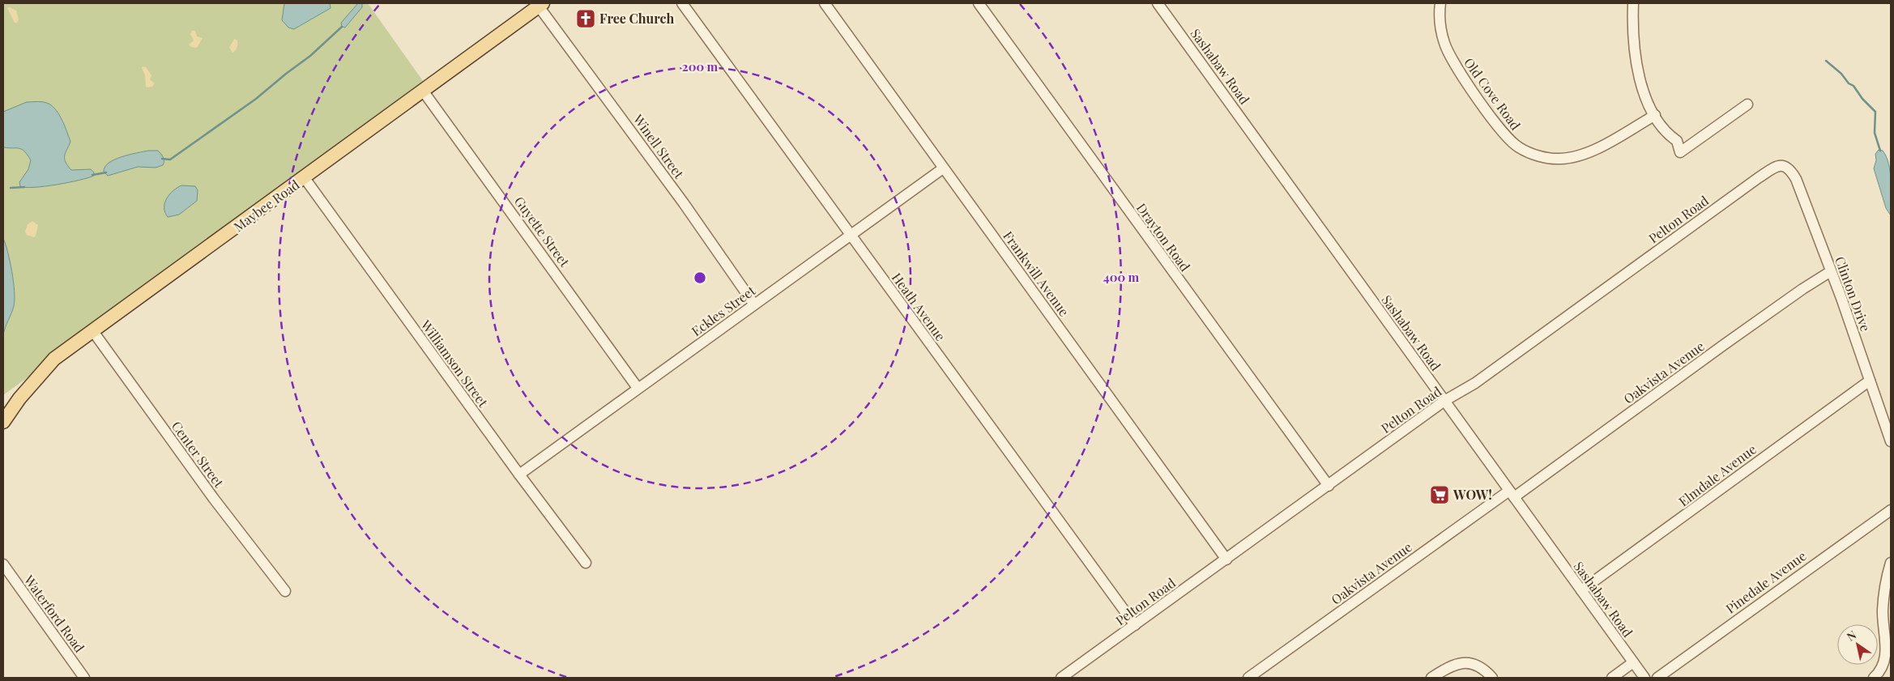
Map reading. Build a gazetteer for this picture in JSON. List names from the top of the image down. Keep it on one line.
{"streets":{"main road":["Maybee Road"],"street":["Sashabaw Road","Old Cove Road","Winell Street","Pelton Road","Guyette Street","Drayton Road","Frankwill Avenue","Clinton Drive","Heath Avenue","Eckles Street","Williamson Street","Oakvista Avenue","Center Street","Elmdale Avenue","Pinedale Avenue","Waterford Road"]},"crossings":[["Sashabaw Road","Pelton Road"],["Sashabaw Road","Oakvista Avenue"],["Sashabaw Road","Elmdale Avenue"],["Winell Street","Maybee Road"],["Winell Street","Eckles Street"],["Maybee Road","Guyette Street"],["Maybee Road","Williamson Street"],["Maybee Road","Center Street"],["Pelton Road","Drayton Road"],["Pelton Road","Frankwill Avenue"],["Pelton Road","Clinton Drive"],["Pelton Road","Heath Avenue"],["Guyette Street","Eckles Street"],["Frankwill Avenue","Eckles Street"],["Clinton Drive","Oakvista Avenue"],["Clinton Drive","Elmdale Avenue"],["Heath Avenue","Eckles Street"],["Eckles Street","Williamson Street"]],"places":{"church":["Free Church"],"supermarket":["WOW!"]},"north":"top left","rings":["200 m","400 m"]}
